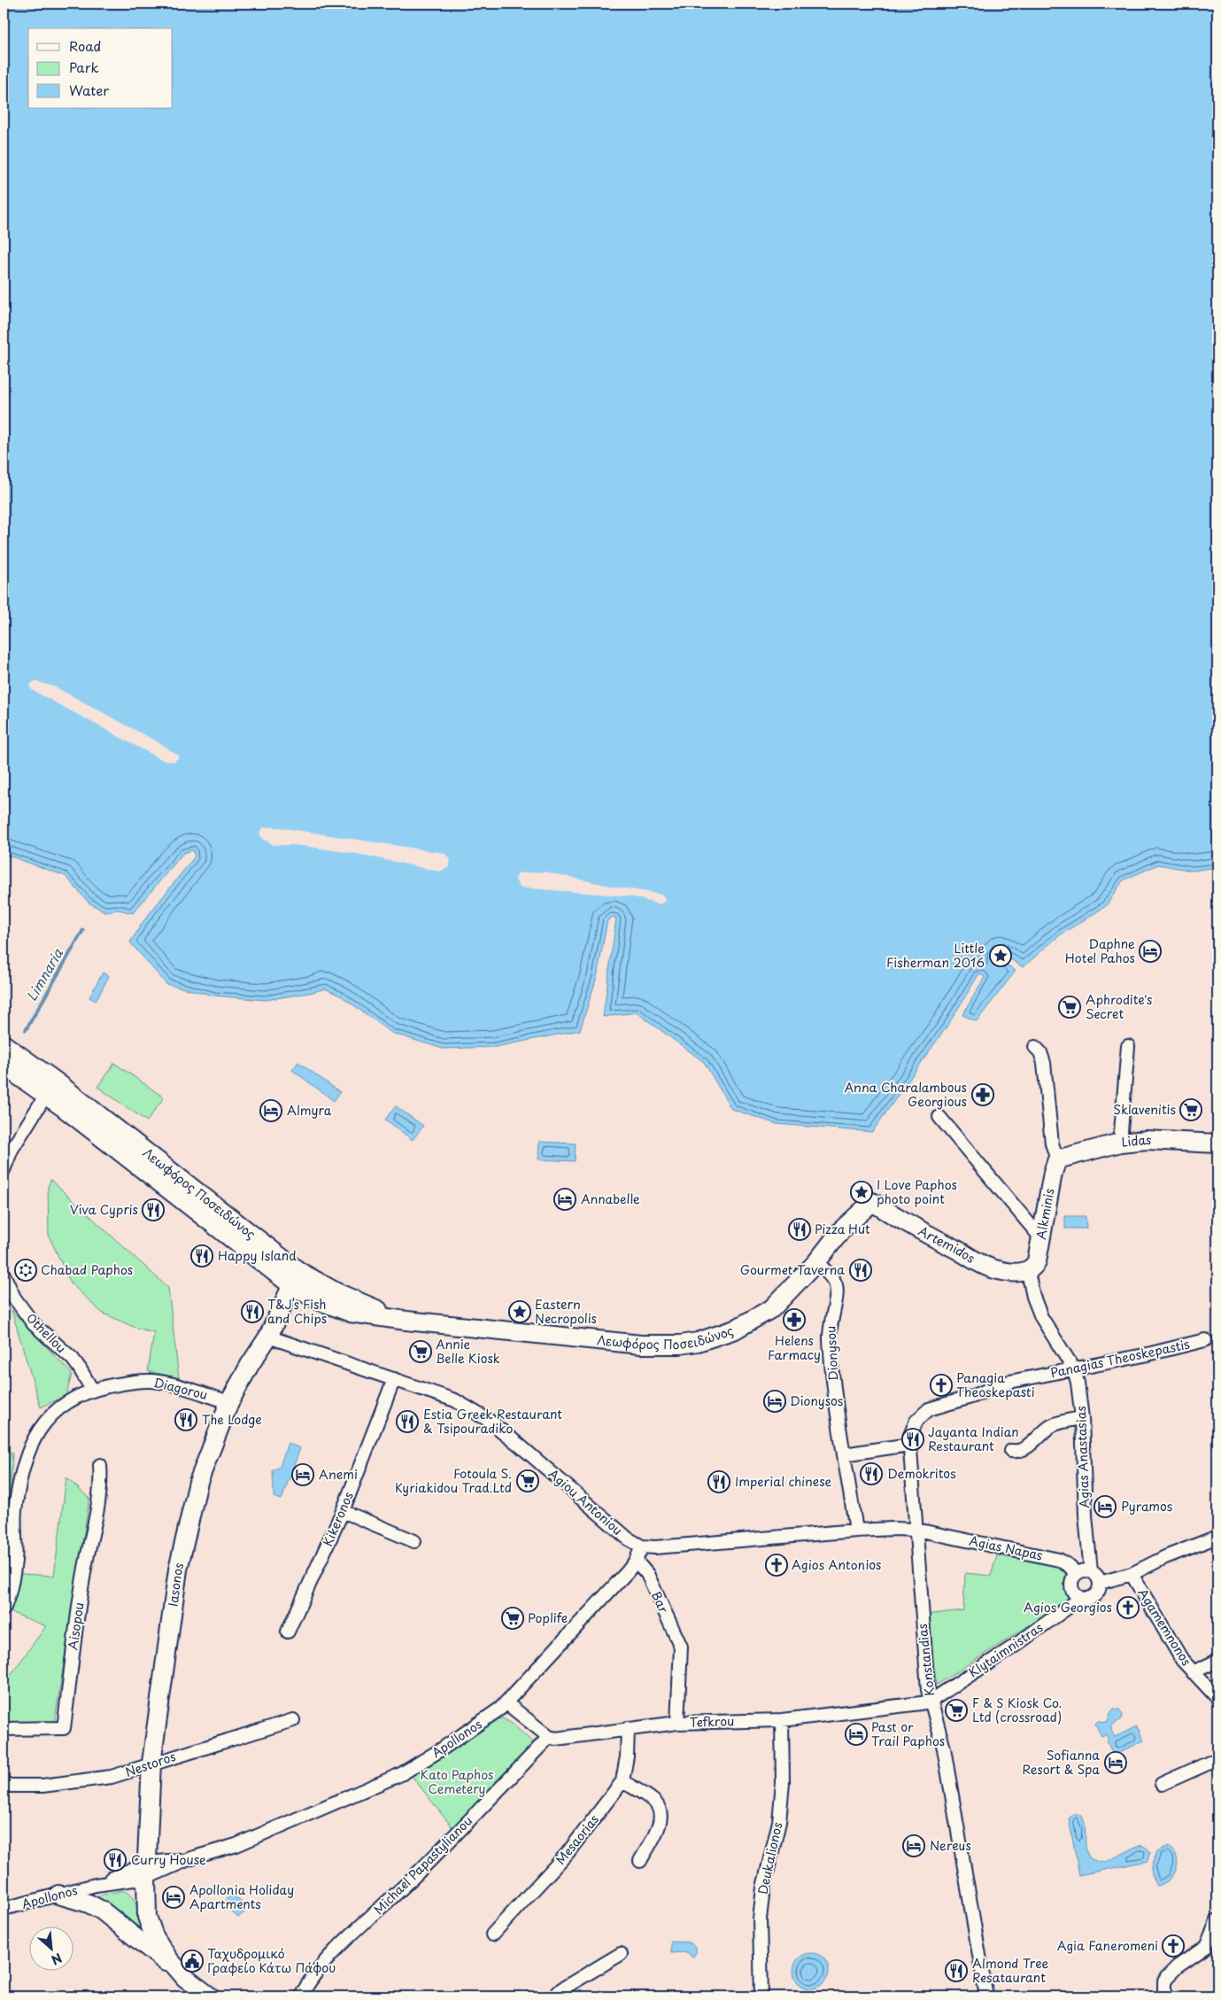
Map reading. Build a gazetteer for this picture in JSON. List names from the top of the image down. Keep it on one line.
{"streets":{"main road":["Lidas","Λεωφόρος Ποσειδώνος","Alkminis","Artemidos","Iasonos"],"street":["Othellou","Dionysou","Panagias Theoskepastis","Diagorou","Agias Anastasias","Agiou Antoniou","Kikeronos","Agias Napas","Bar","Aisopou","Agamemnonos","Klytaimnistras","Konstandias","Tefkrou","Apollonos","Nestoros","Mesaorias","Deukalionos","Michael Papastylianou"]},"crossings":[["Lidas","Alkminis"],["Λεωφόρος Ποσειδώνος","Artemidos"],["Λεωφόρος Ποσειδώνος","Dionysou"],["Λεωφόρος Ποσειδώνος","Iasonos"],["Alkminis","Artemidos"],["Othellou","Diagorou"],["Panagias Theoskepastis","Agias Anastasias"],["Panagias Theoskepastis","Agias Napas"],["Panagias Theoskepastis","Konstandias"],["Diagorou","Iasonos"],["Agias Anastasias","Agias Napas"],["Agias Anastasias","Klytaimnistras"],["Agiou Antoniou","Kikeronos"],["Agiou Antoniou","Iasonos"],["Agiou Antoniou","Apollonos"],["Agias Napas","Klytaimnistras"],["Agias Napas","Konstandias"],["Iasonos","Apollonos"],["Iasonos","Nestoros"],["Bar","Tefkrou"],["Bar","Apollonos"],["Klytaimnistras","Konstandias"],["Klytaimnistras","Tefkrou"],["Konstandias","Tefkrou"],["Tefkrou","Mesaorias"],["Tefkrou","Deukalionos"],["Tefkrou","Michael Papastylianou"]],"water":["Limnaria"],"parks":["Kato Paphos Cemetery"],"places":{"hotel":["Daphne Hotel Pahos","Almyra","Annabelle","Dionysos","Anemi","Pyramos","Past or Trail Paphos","Sofianna Resort & Spa","Nereus","Apollonia Holiday Apartments"],"place":["Little Fisherman 2016","I Love Paphos photo point","Eastern Necropolis"],"supermarket":["Aphrodite's Secret","Sklavenitis","Annie Belle Kiosk","Fotoula S. Kyriakidou Trad.Ltd","Poplife","F & S Kiosk Co. Ltd (crossroad)"],"pharmacy":["Anna Charalambous Georgious","Helens Farmacy"],"restaurant":["Viva Cypris","Pizza Hut","Happy Island","Gourmet Taverna","T&J’s Fish and Chips","The Lodge","Estia Greek Restaurant & Tsipouradiko","Jayanta Indian Restaurant","Demokritos","Imperial chinese","Curry House","Almond Tree Resataurant"],"synagogue":["Chabad Paphos"],"church":["Panagia Theoskepasti","Agios Antonios","Agios Georgios","Agia Faneromeni"],"public building":["Ταχυδρομικό Γραφείο Κάτω Πάφου"]},"legend":["Road","Park","Water"],"north":"bottom right"}
